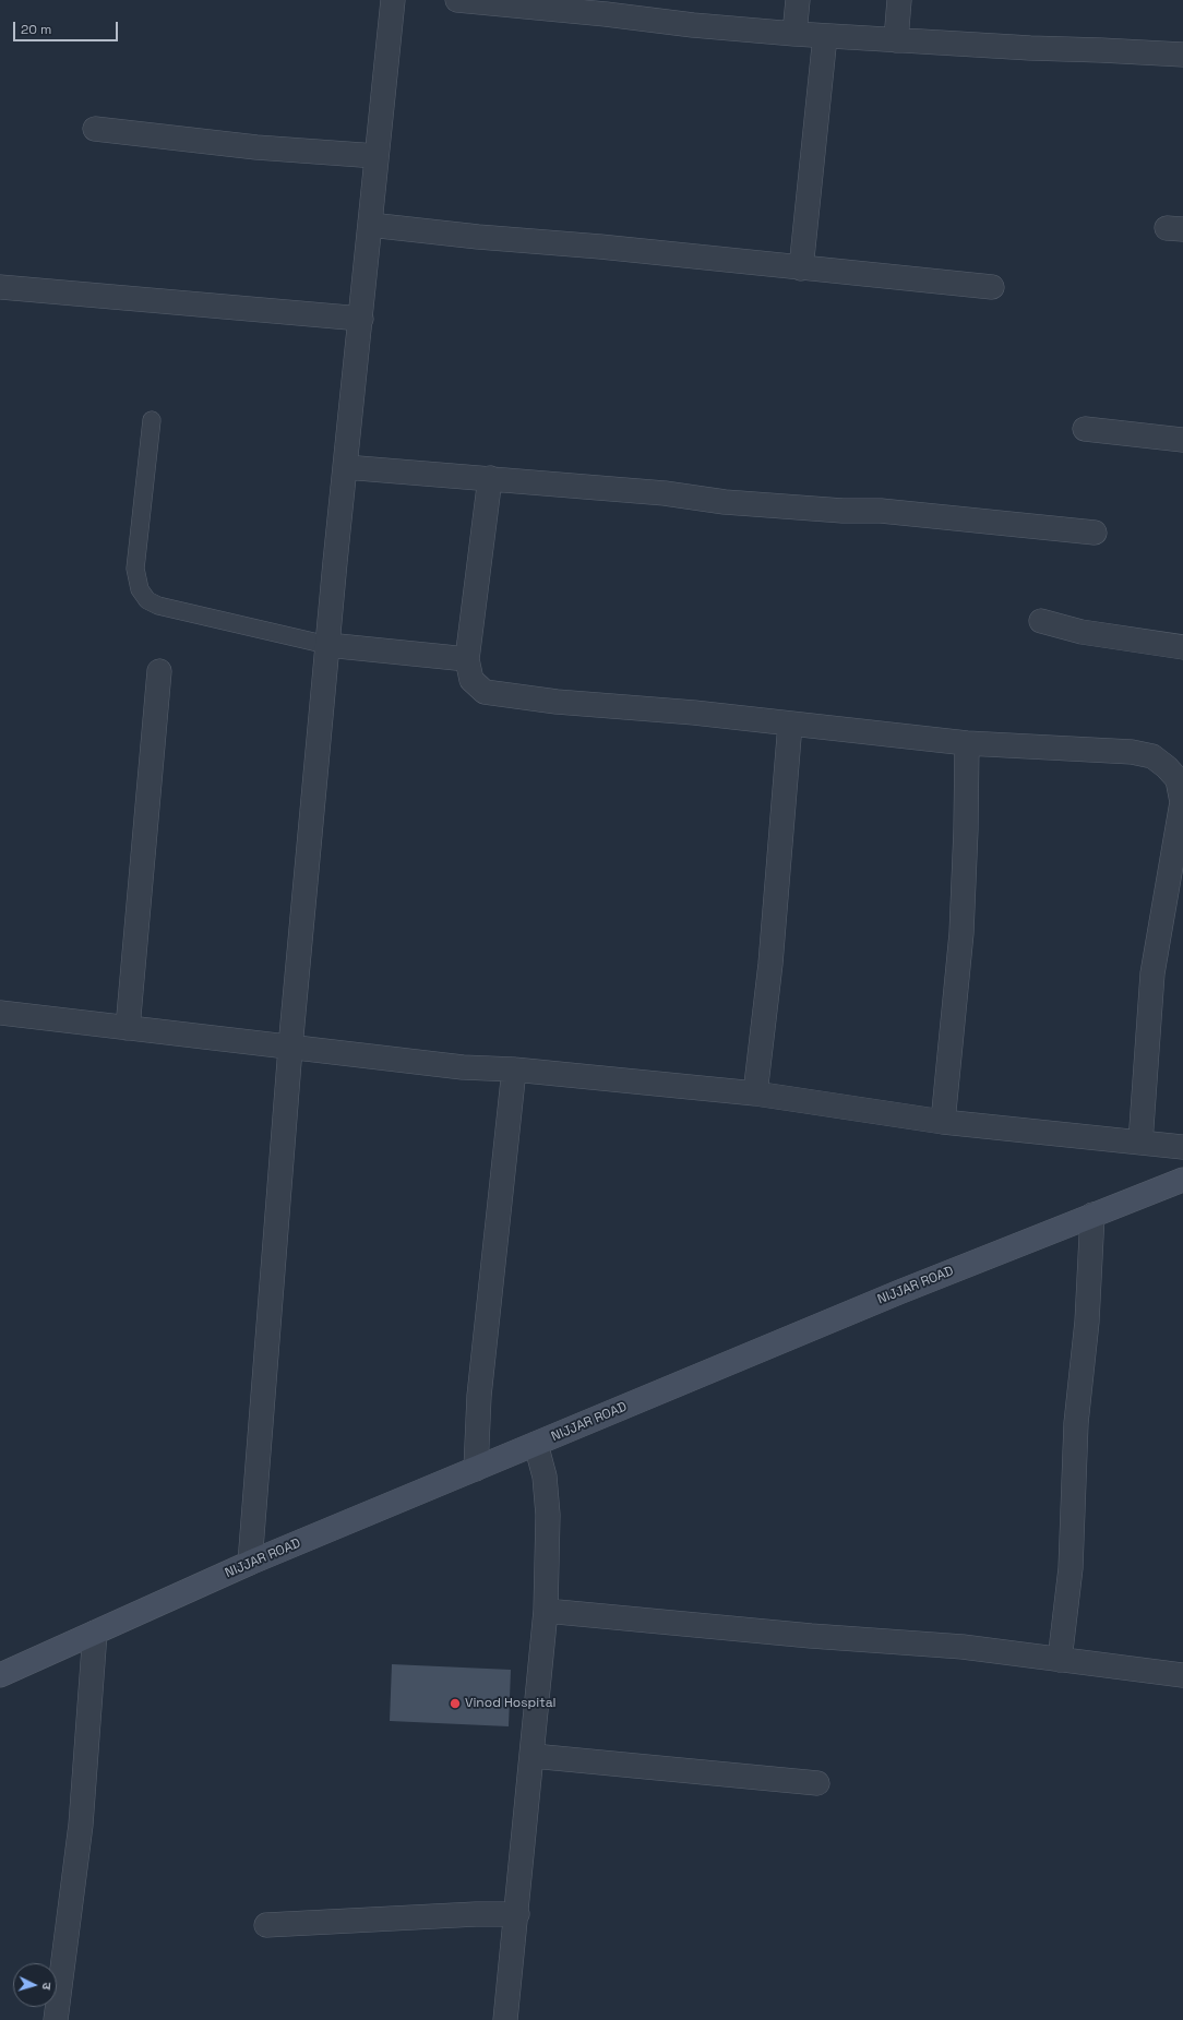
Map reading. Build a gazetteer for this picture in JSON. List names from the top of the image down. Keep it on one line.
{"streets":{"street":["NIJJAR ROAD"]},"places":["Vinod Hospital"],"scale_bar":"20 m","north":"right"}
